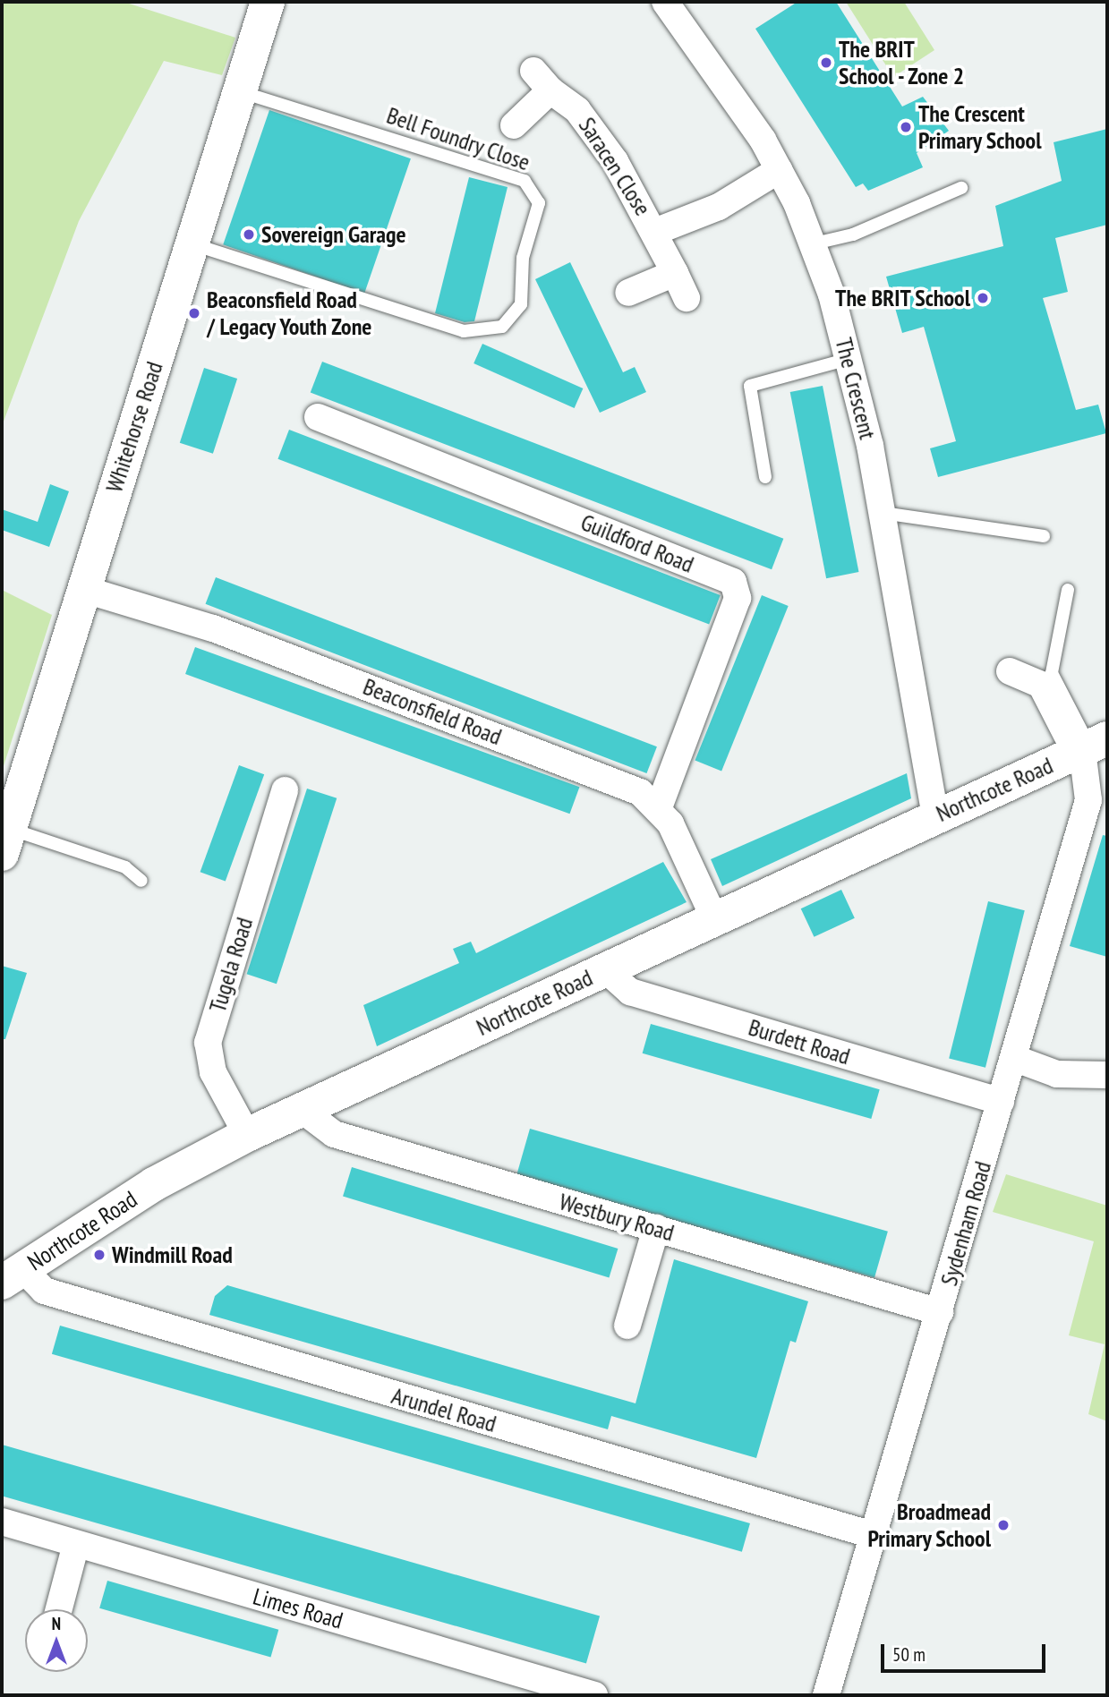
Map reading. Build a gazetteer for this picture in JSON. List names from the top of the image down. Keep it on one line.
{"streets":{"main road":["Whitehorse Road","Northcote Road"],"street":["Saracen Close","The Crescent","Guildford Road","Beaconsfield Road","Tugela Road","Burdett Road","Westbury Road","Sydenham Road","Arundel Road","Limes Road"],"lane":["Bell Foundry Close"]},"crossings":[["Bell Foundry Close","Whitehorse Road"],["Saracen Close","The Crescent"],["The Crescent","Northcote Road"],["Whitehorse Road","Beaconsfield Road"],["Guildford Road","Beaconsfield Road"],["Northcote Road","Tugela Road"],["Northcote Road","Burdett Road"],["Northcote Road","Westbury Road"],["Northcote Road","Sydenham Road"],["Northcote Road","Arundel Road"],["Burdett Road","Sydenham Road"],["Westbury Road","Sydenham Road"],["Sydenham Road","Arundel Road"]],"places":["The BRIT School - Zone 2","The Crescent Primary School","Sovereign Garage","The BRIT School","Beaconsfield Road / Legacy Youth Zone","Windmill Road","Broadmead Primary School"],"scale_bar":"50 m","north":"top"}
